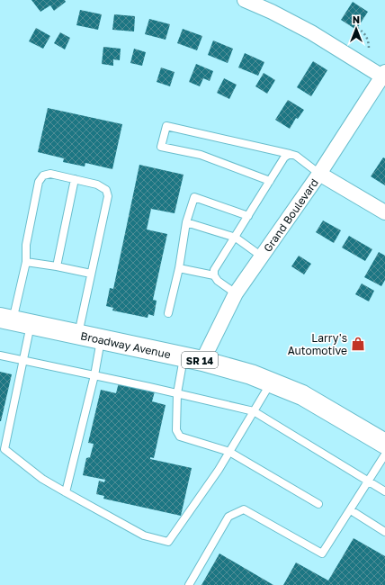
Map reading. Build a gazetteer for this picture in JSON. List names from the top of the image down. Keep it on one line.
{"streets":{"main road":["Broadway Avenue","SR 14"],"street":["Grand Boulevard"]},"crossings":[["Grand Boulevard","Broadway Avenue"]],"places":{"shop":["Larry's Automotive"]},"north":"top"}
